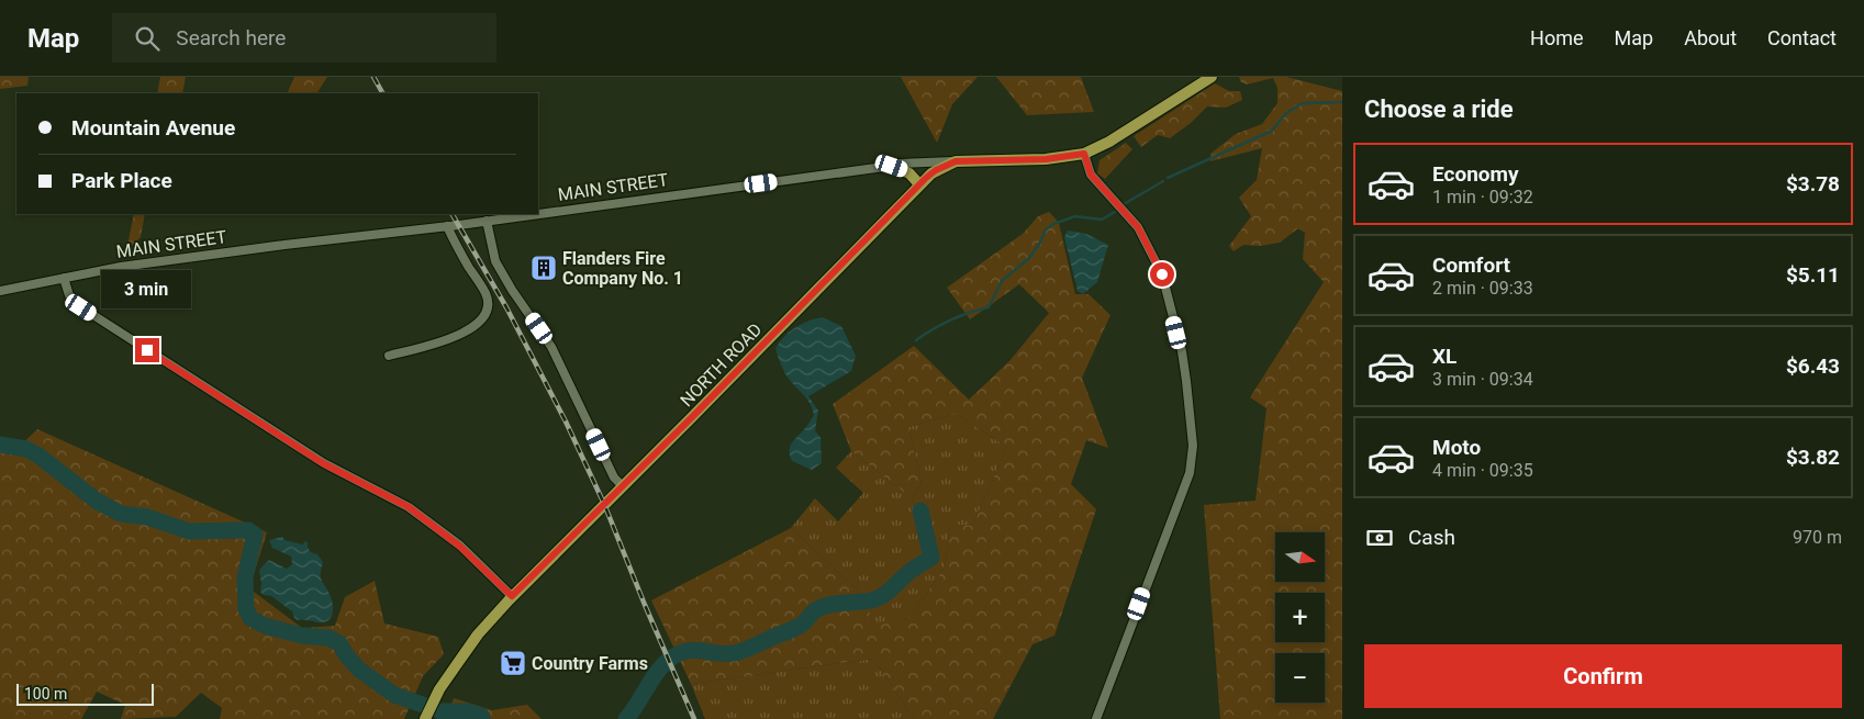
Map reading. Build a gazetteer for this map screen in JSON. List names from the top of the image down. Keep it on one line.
{"streets":{"main road":["MAIN STREET","NORTH ROAD"]},"crossings":[["MAIN STREET","NORTH ROAD"]],"places":{"building":["Flanders Fire Company No. 1"],"supermarket":["Country Farms"]},"scale_bar":"100 m","north":"right","page":{"header":"Map","search":"Search here","nav":["Home","Map","About","Contact"],"heading":"Choose a ride","banner":["Mountain Avenue","Park Place"],"list":[{"name":"Economy","note":"1 min · 09:32","value":"$3.78"},{"name":"Comfort","note":"2 min · 09:33","value":"$5.11"},{"name":"XL","note":"3 min · 09:34","value":"$6.43"},{"name":"Moto","note":"4 min · 09:35","value":"$3.82"}],"bubble":"3 min","pay":["Cash","970 m"],"map_buttons":["+","−"],"buttons":"Confirm","scale":"100 m"}}
